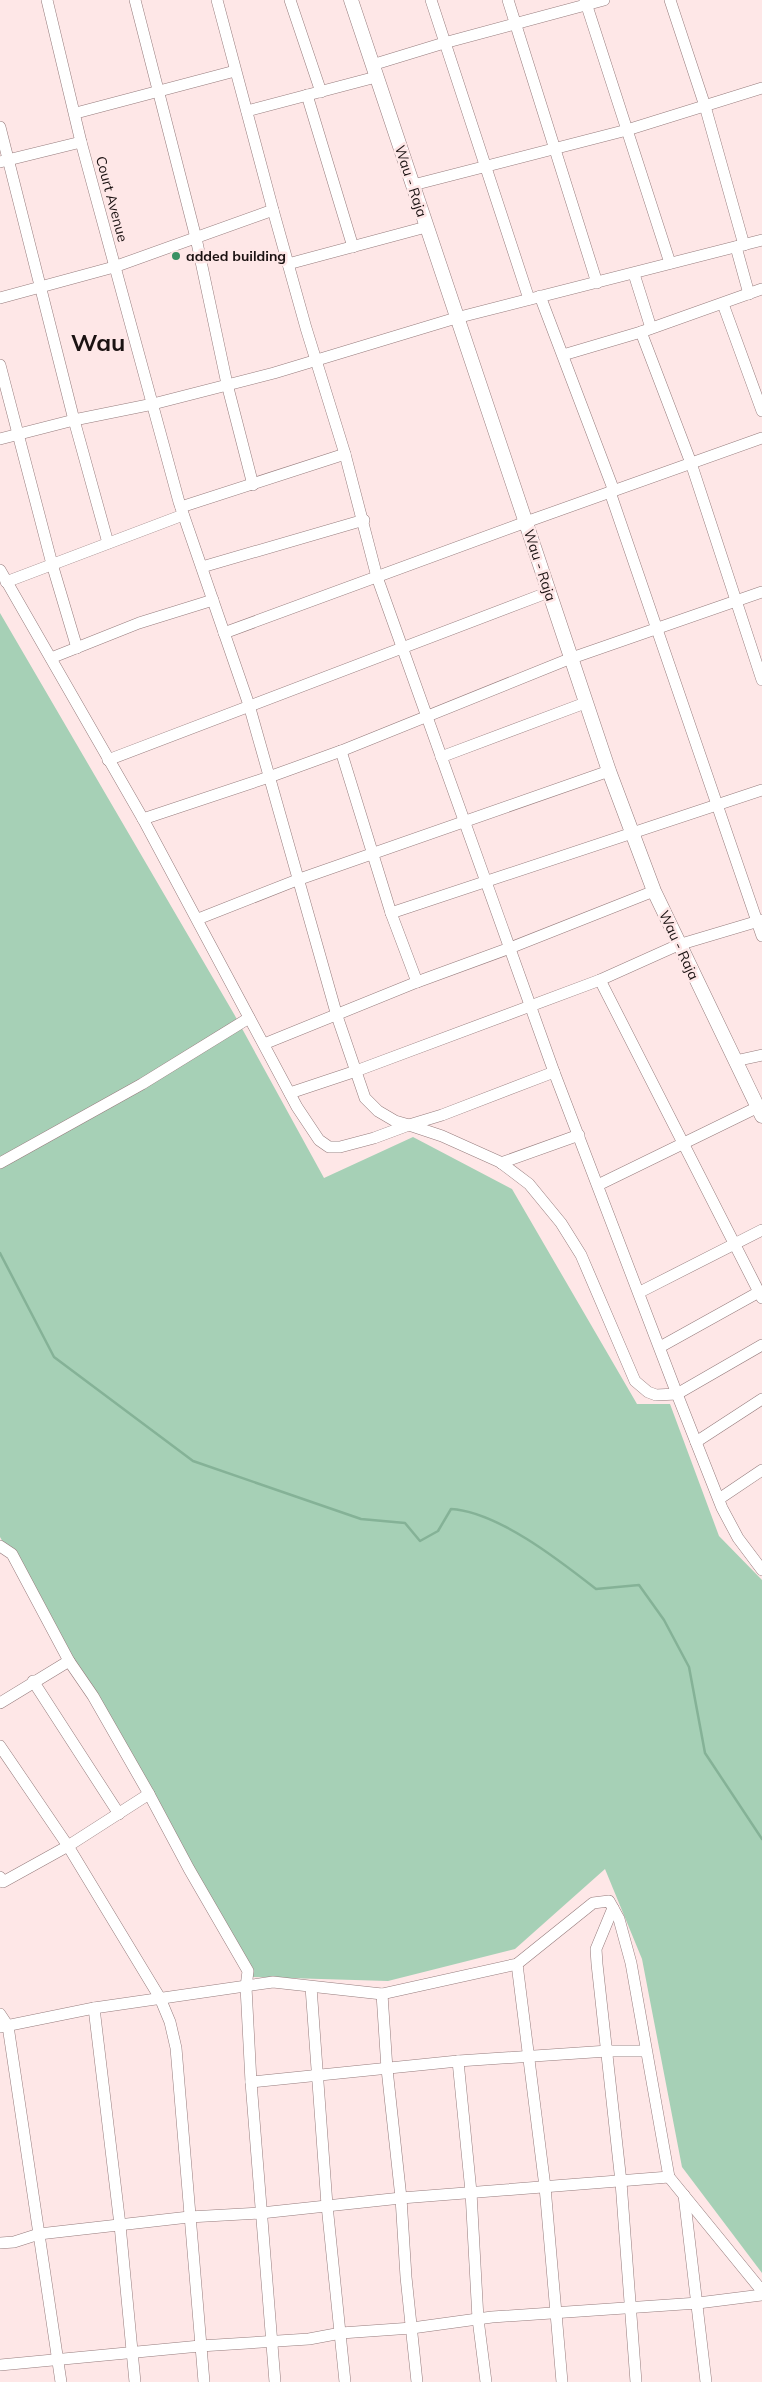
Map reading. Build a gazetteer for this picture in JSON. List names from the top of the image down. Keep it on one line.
{"streets":{"main road":["Wau - Raja"],"street":["Court Avenue"]},"districts":["Wau"],"places":["added building"]}
